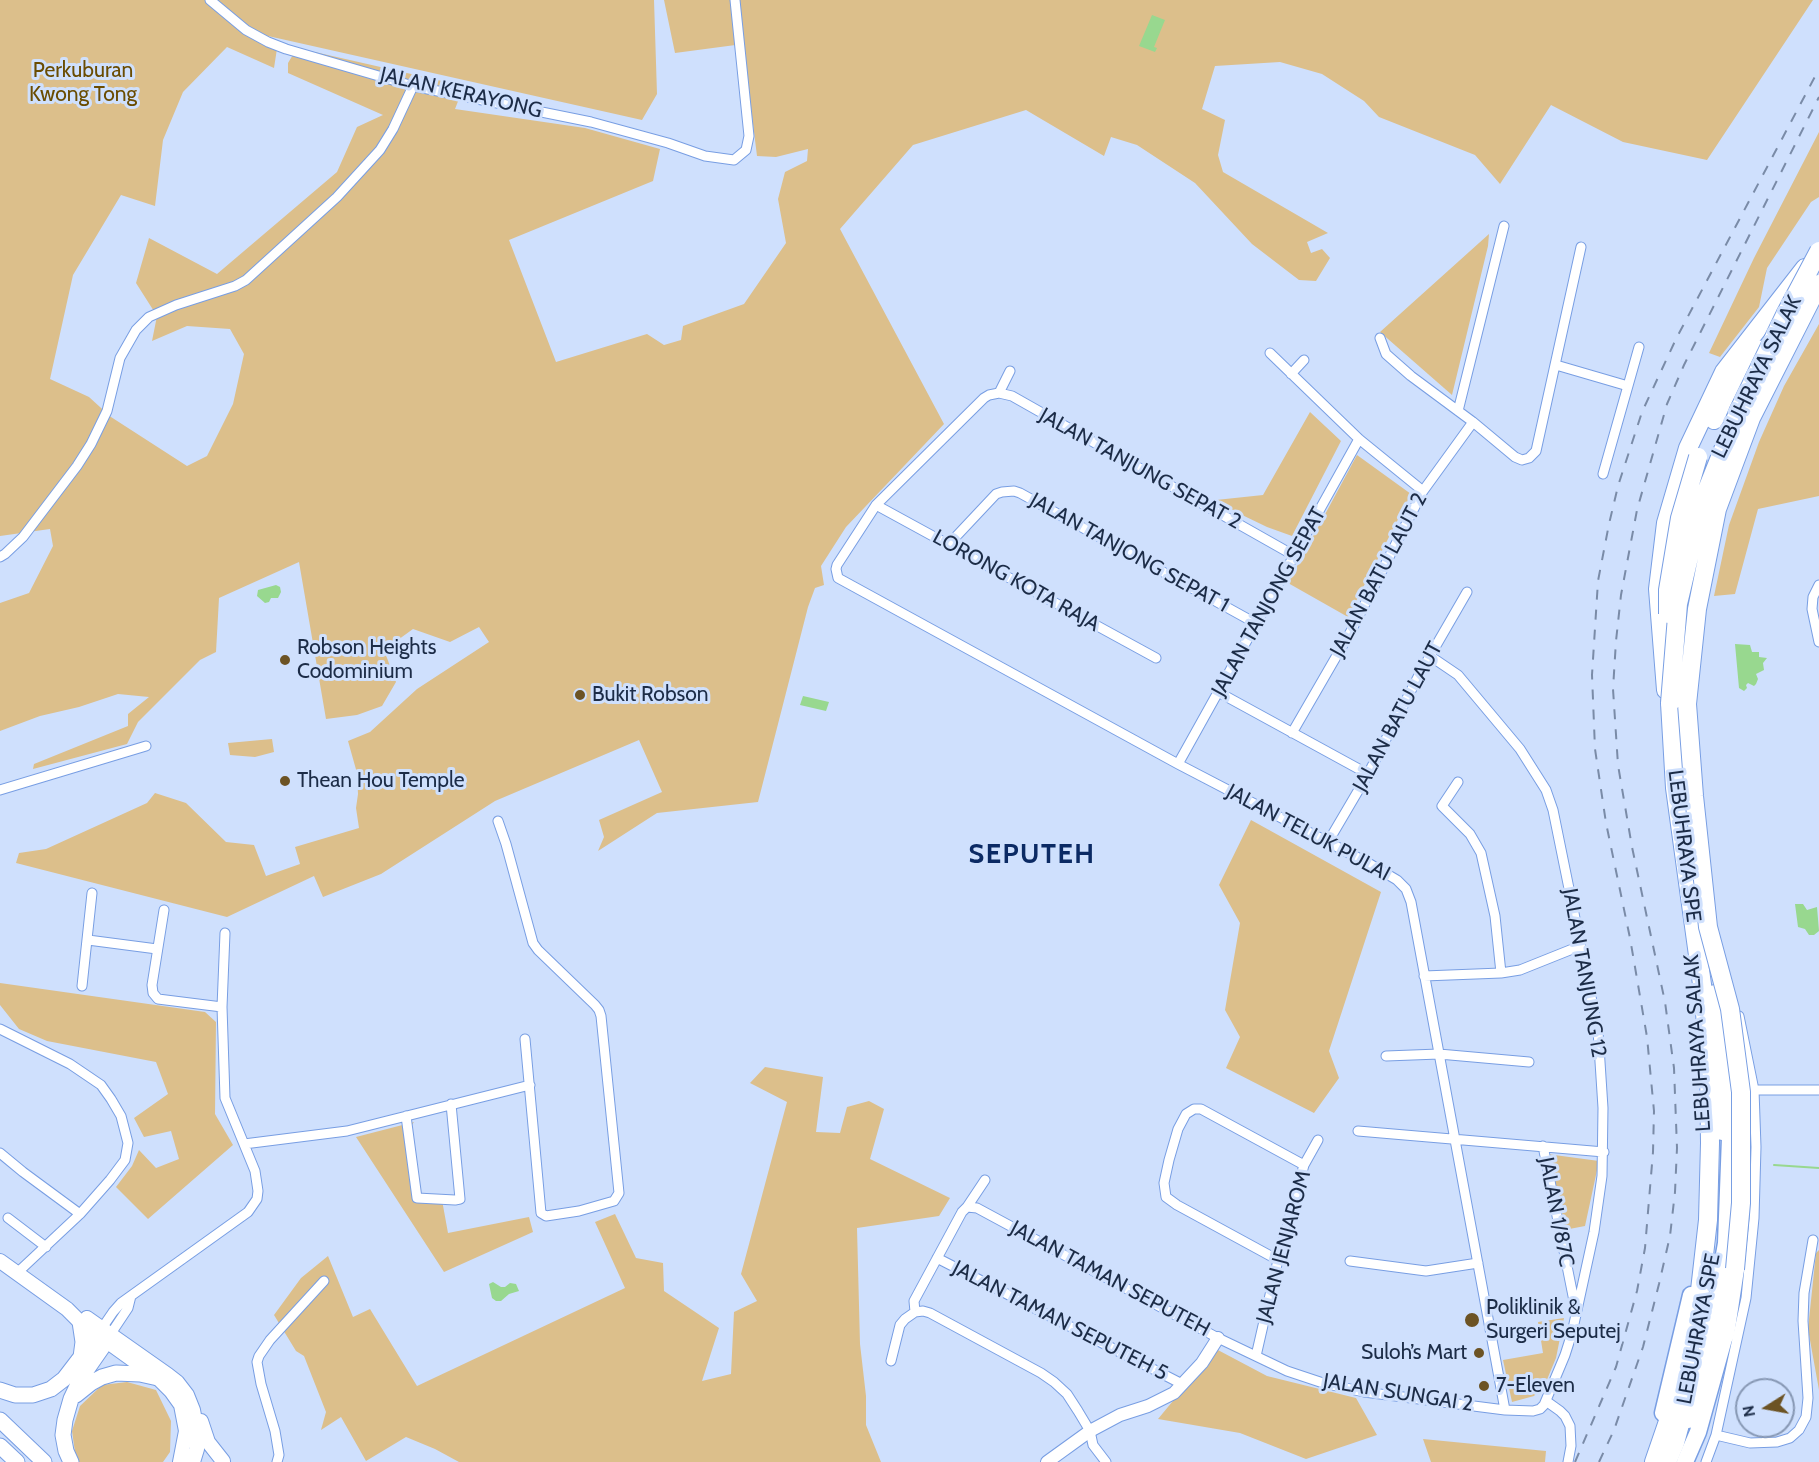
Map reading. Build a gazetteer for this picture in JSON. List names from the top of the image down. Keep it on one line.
{"streets":{"highway":["LEBUHRAYA SALAK","LEBUHRAYA SPE"],"street":["JALAN KERAYONG","JALAN TANJUNG SEPAT 2","JALAN TANJONG SEPAT 1","JALAN BATU LAUT 2","LORONG KOTA RAJA","JALAN TANJONG SEPAT","JALAN BATU LAUT","JALAN TELUK PULAI","JALAN TANJUNG 12","JALAN 1/87C","JALAN JENJAROM","JALAN TAMAN SEPUTEH","JALAN TAMAN SEPUTEH 5","JALAN SUNGAI 2"]},"crossings":[["LEBUHRAYA SALAK","LEBUHRAYA SPE"],["JALAN TANJUNG SEPAT 2","JALAN TANJONG SEPAT"],["JALAN TANJONG SEPAT 1","LORONG KOTA RAJA"],["JALAN TANJONG SEPAT 1","JALAN TANJONG SEPAT"],["LORONG KOTA RAJA","JALAN TELUK PULAI"],["JALAN TANJONG SEPAT","JALAN TELUK PULAI"],["JALAN BATU LAUT","JALAN TELUK PULAI"],["JALAN BATU LAUT","JALAN TANJUNG 12"],["JALAN TELUK PULAI","JALAN SUNGAI 2"],["JALAN TANJUNG 12","JALAN 1/87C"],["JALAN TANJUNG 12","JALAN SUNGAI 2"],["JALAN JENJAROM","JALAN SUNGAI 2"],["JALAN TAMAN SEPUTEH","JALAN TAMAN SEPUTEH 5"],["JALAN TAMAN SEPUTEH","JALAN SUNGAI 2"]],"districts":["SEPUTEH"],"parks":["Perkuburan Kwong Tong"],"places":["Robson Heights Codominium","Bukit Robson","Thean Hou Temple","Poliklinik & Surgeri Seputej","Suloh’s Mart","7-Eleven"],"north":"left"}
